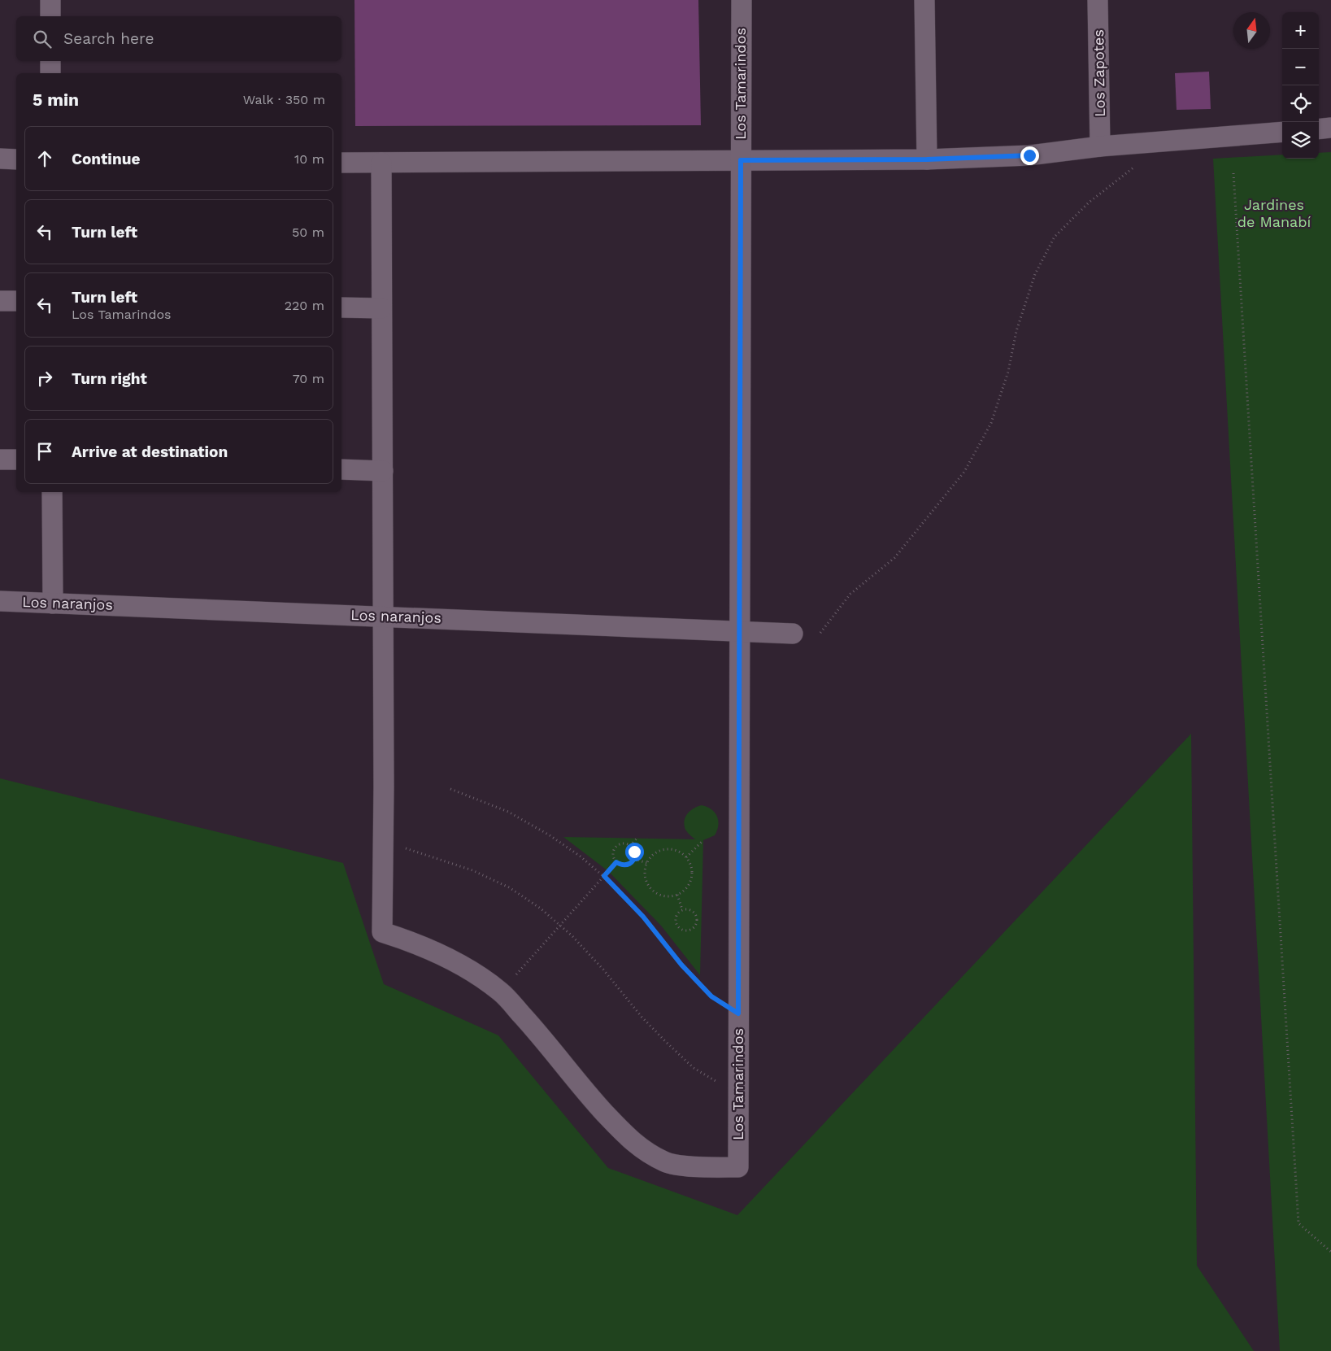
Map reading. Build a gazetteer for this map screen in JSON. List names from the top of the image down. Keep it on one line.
{"streets":{"street":["Los Zapotes","Los Tamarindos","Los naranjos"]},"crossings":[["Los Tamarindos","Los naranjos"]],"parks":["Jardines de Manabí"],"north":"top","page":{"map_buttons":["+","−"],"search":"Search here","heading":["5 min","Walk · 350 m"],"list":[["Continue","10 m"],["Turn left","50 m"],["Turn left","Los Tamarindos","220 m"],["Turn right","70 m"],"Arrive at destination"]}}
